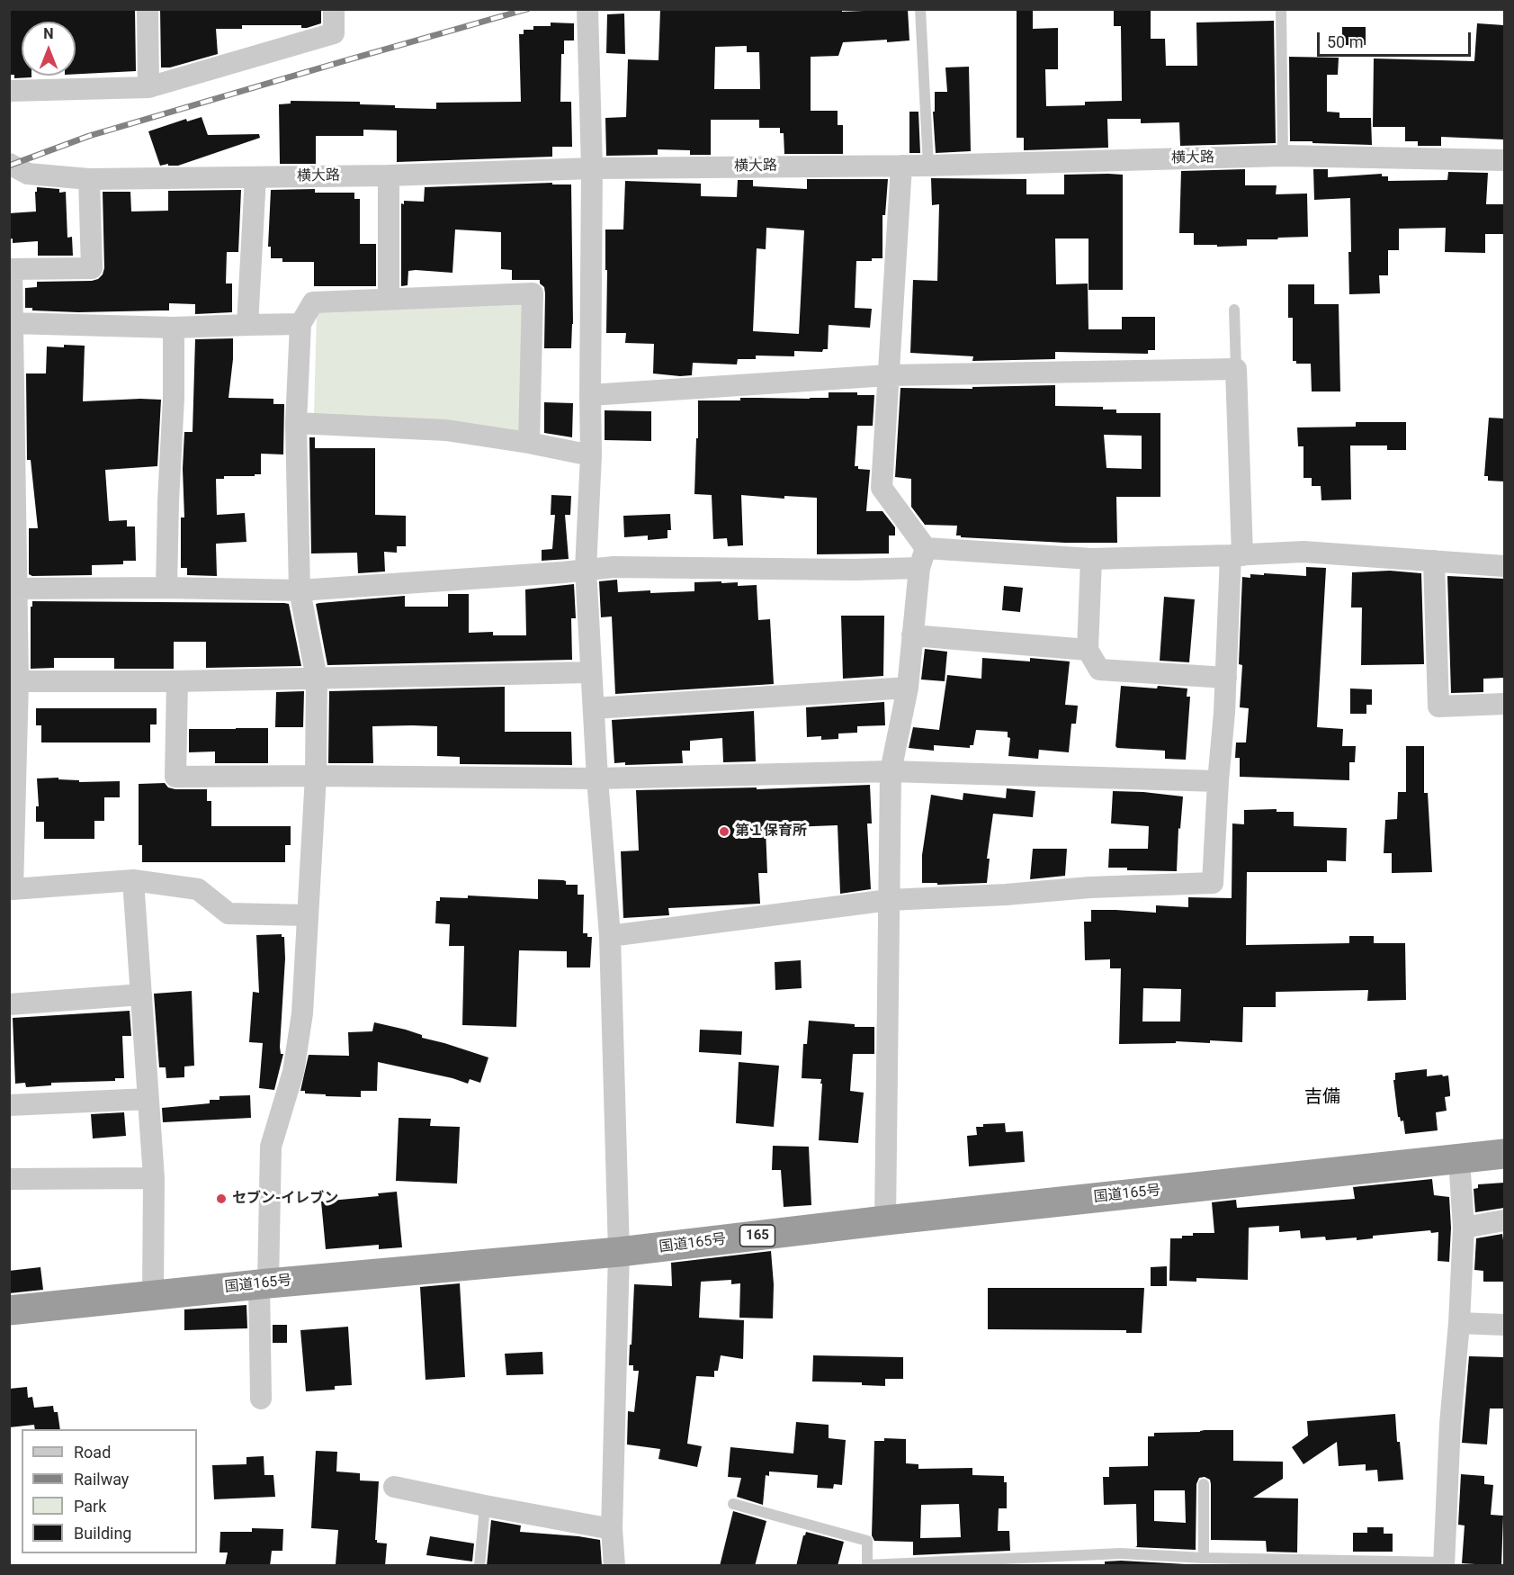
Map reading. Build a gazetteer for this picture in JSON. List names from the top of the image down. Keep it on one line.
{"streets":{"highway":["国道165号","165"],"street":["横大路"]},"districts":["吉備"],"places":["第１保育所","セブン-イレブン"],"legend":["Road","Railway","Park","Building"],"scale_bar":"50 m","north":"top"}
